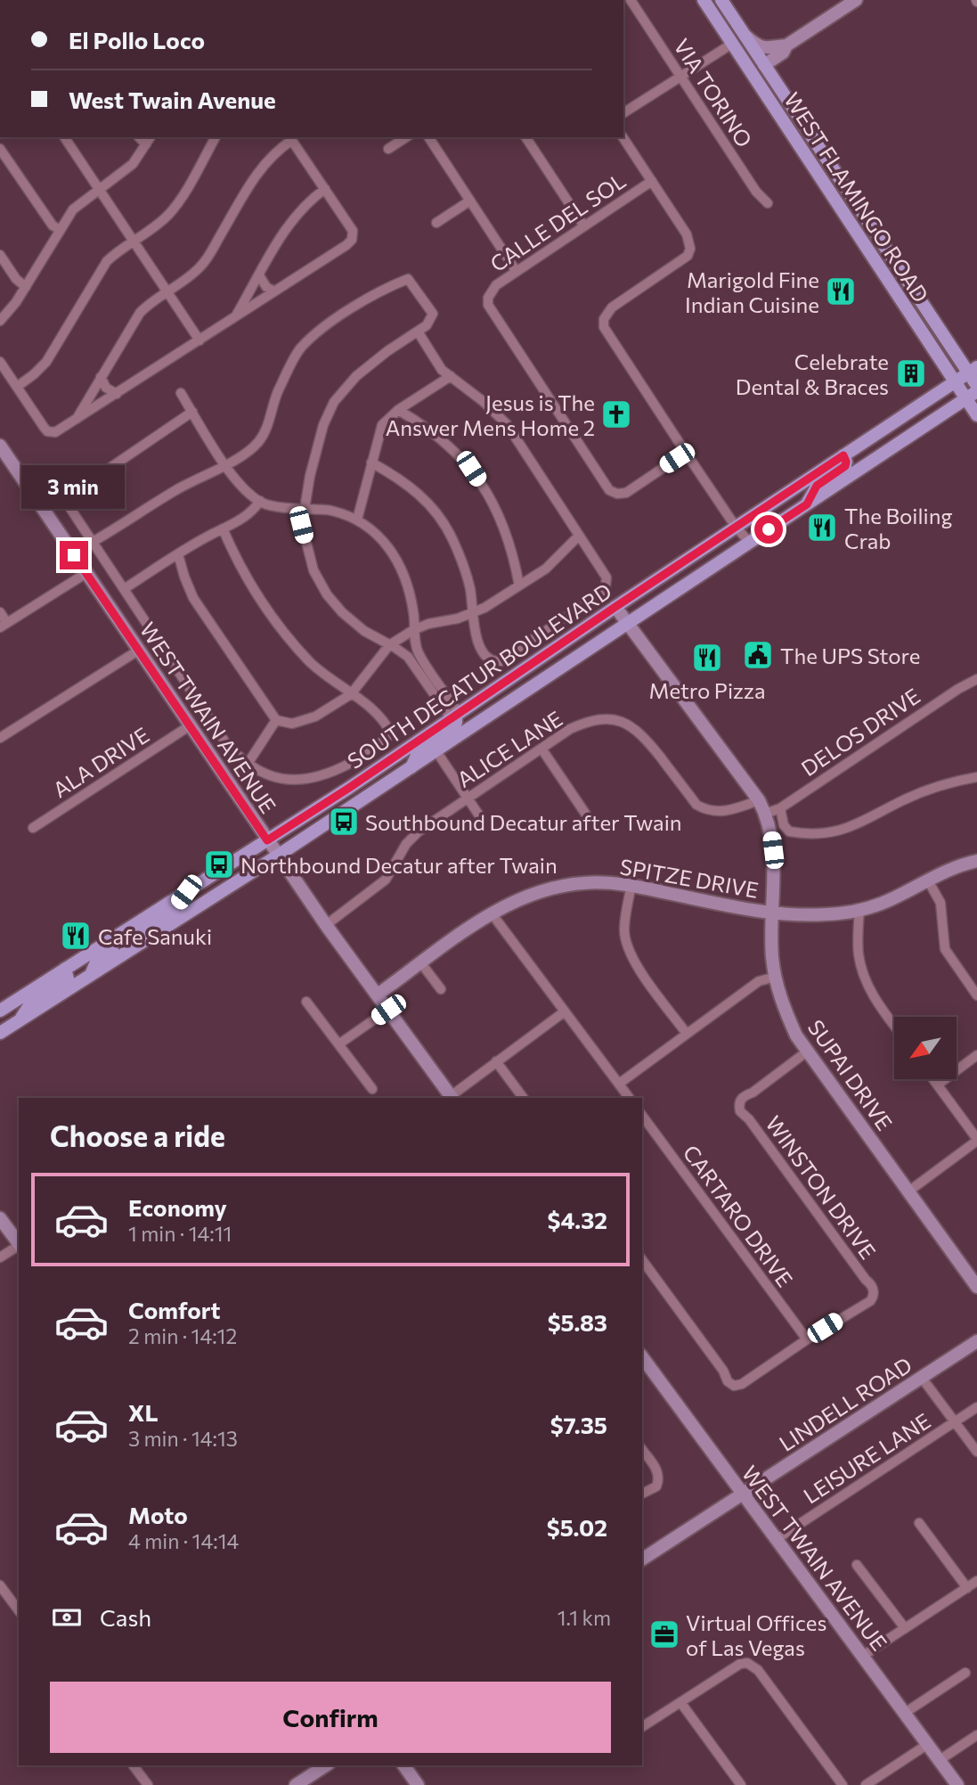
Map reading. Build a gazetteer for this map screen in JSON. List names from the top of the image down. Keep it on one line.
{"streets":{"main road":["WEST FLAMINGO ROAD","SOUTH DECATUR BOULEVARD"],"street":["VIA TORINO","CALLE DEL SOL","WEST TWAIN AVENUE","DELOS DRIVE","ALICE LANE","ALA DRIVE","SPITZE DRIVE","SUPAI DRIVE","WINSTON DRIVE","CARTARO DRIVE","LINDELL ROAD","LEISURE LANE"]},"crossings":[["WEST FLAMINGO ROAD","SOUTH DECATUR BOULEVARD"],["SOUTH DECATUR BOULEVARD","WEST TWAIN AVENUE"],["SOUTH DECATUR BOULEVARD","SUPAI DRIVE"],["WEST TWAIN AVENUE","ALICE LANE"],["WEST TWAIN AVENUE","ALA DRIVE"],["WEST TWAIN AVENUE","SPITZE DRIVE"],["WEST TWAIN AVENUE","LINDELL ROAD"],["WEST TWAIN AVENUE","LEISURE LANE"],["DELOS DRIVE","SUPAI DRIVE"],["ALICE LANE","SUPAI DRIVE"],["SPITZE DRIVE","SUPAI DRIVE"],["SUPAI DRIVE","WINSTON DRIVE"],["WINSTON DRIVE","CARTARO DRIVE"]],"places":{"restaurant":["Marigold Fine Indian Cuisine","The Boiling Crab","Metro Pizza","Cafe Sanuki"],"building":["Celebrate Dental & Braces"],"church":["Jesus is The Answer Mens Home 2"],"public building":["The UPS Store"],"bus stop":["Southbound Decatur after Twain","Northbound Decatur after Twain"],"office":["Virtual Offices of Las Vegas"]},"north":"bottom left","page":{"banner":["El Pollo Loco","West Twain Avenue"],"bubble":"3 min","heading":"Choose a ride","list":[{"name":"Economy","note":"1 min · 14:11","value":"$4.32"},{"name":"Comfort","note":"2 min · 14:12","value":"$5.83"},{"name":"XL","note":"3 min · 14:13","value":"$7.35"},{"name":"Moto","note":"4 min · 14:14","value":"$5.02"}],"pay":["Cash","1.1 km"],"buttons":"Confirm"}}
